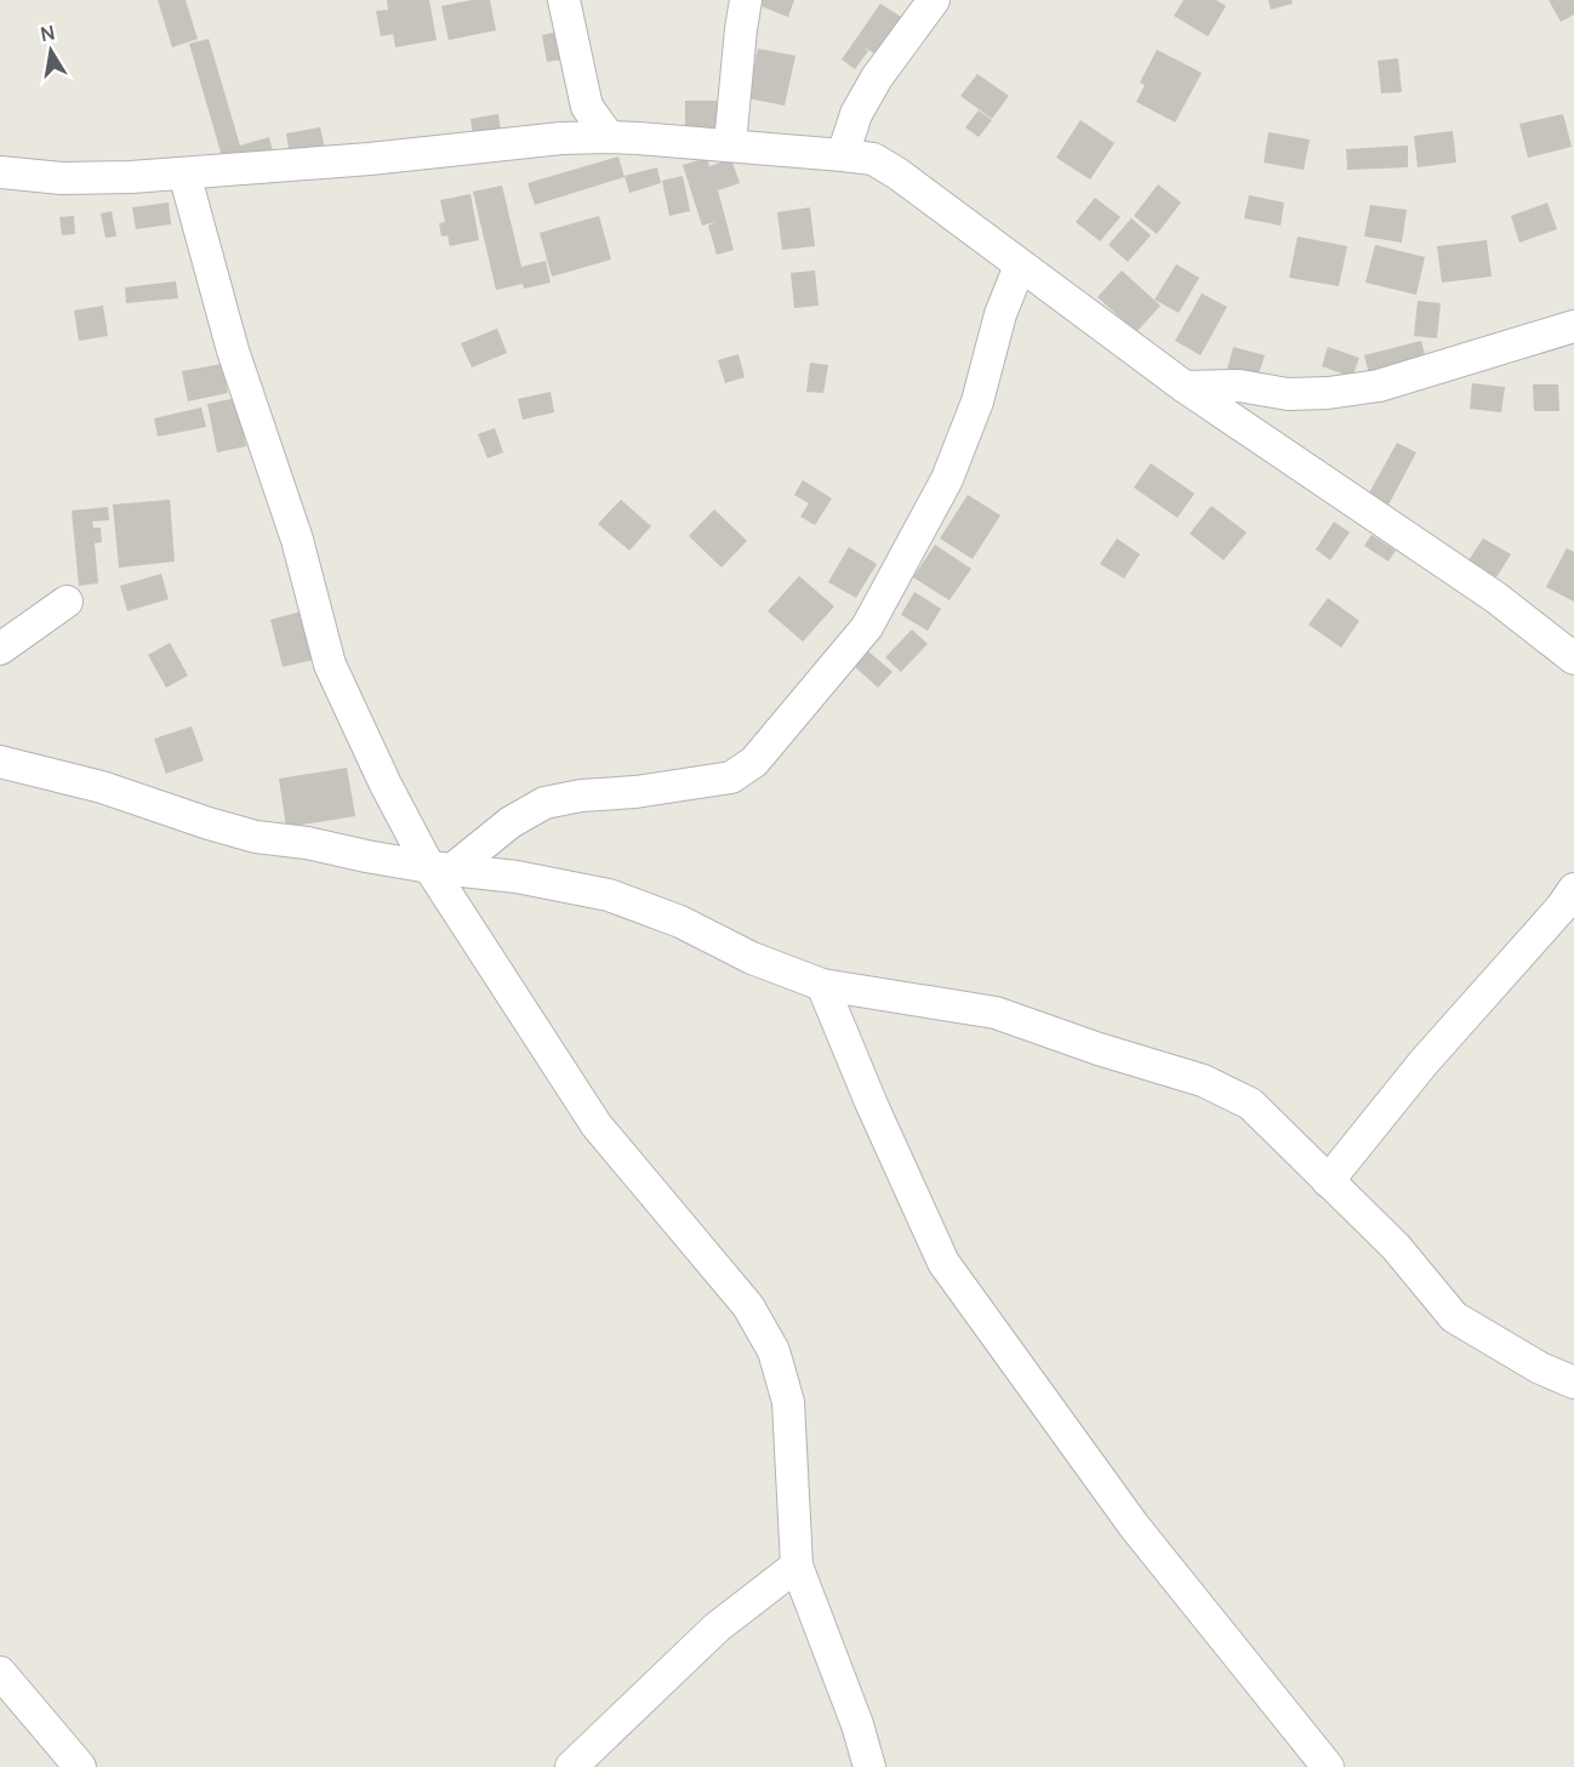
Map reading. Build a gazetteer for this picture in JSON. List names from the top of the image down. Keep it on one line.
{"north":"top"}
